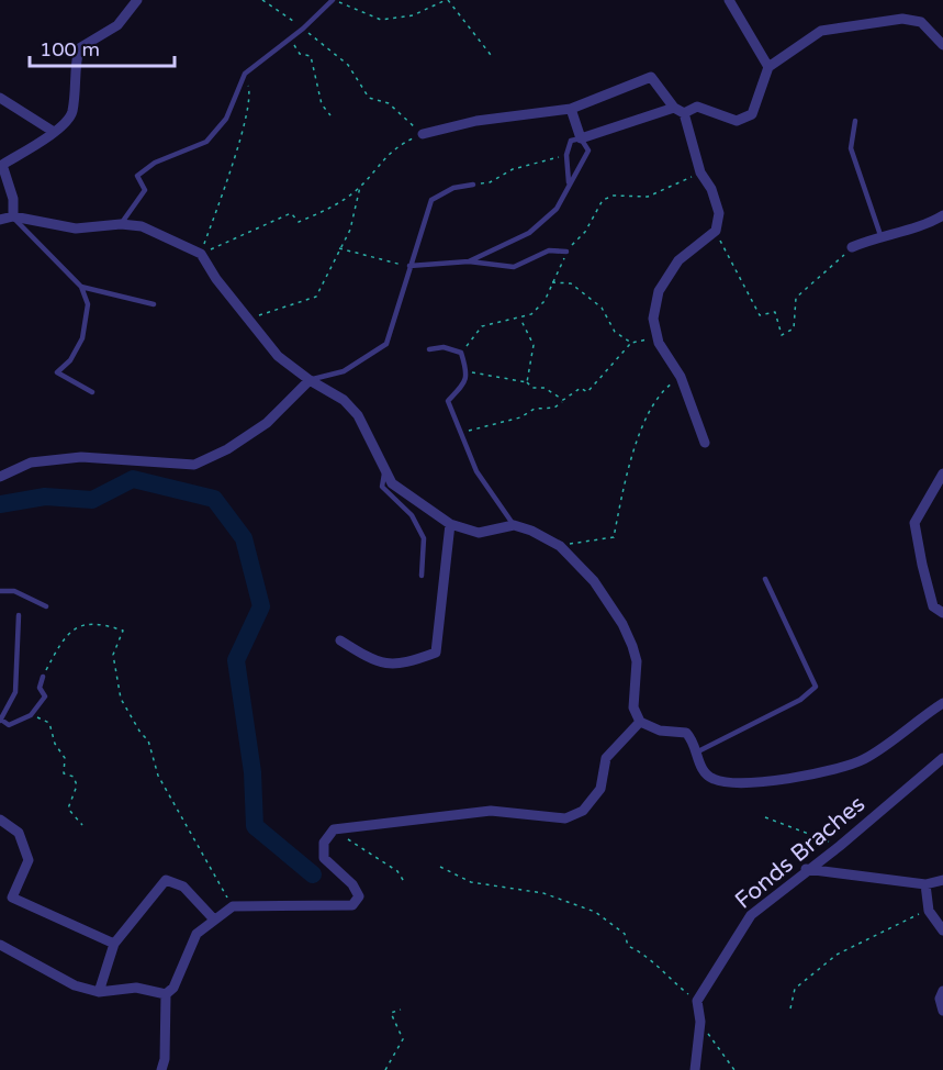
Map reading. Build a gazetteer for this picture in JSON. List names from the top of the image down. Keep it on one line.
{"streets":{"street":["Fonds Braches"]},"scale_bar":"100 m"}
